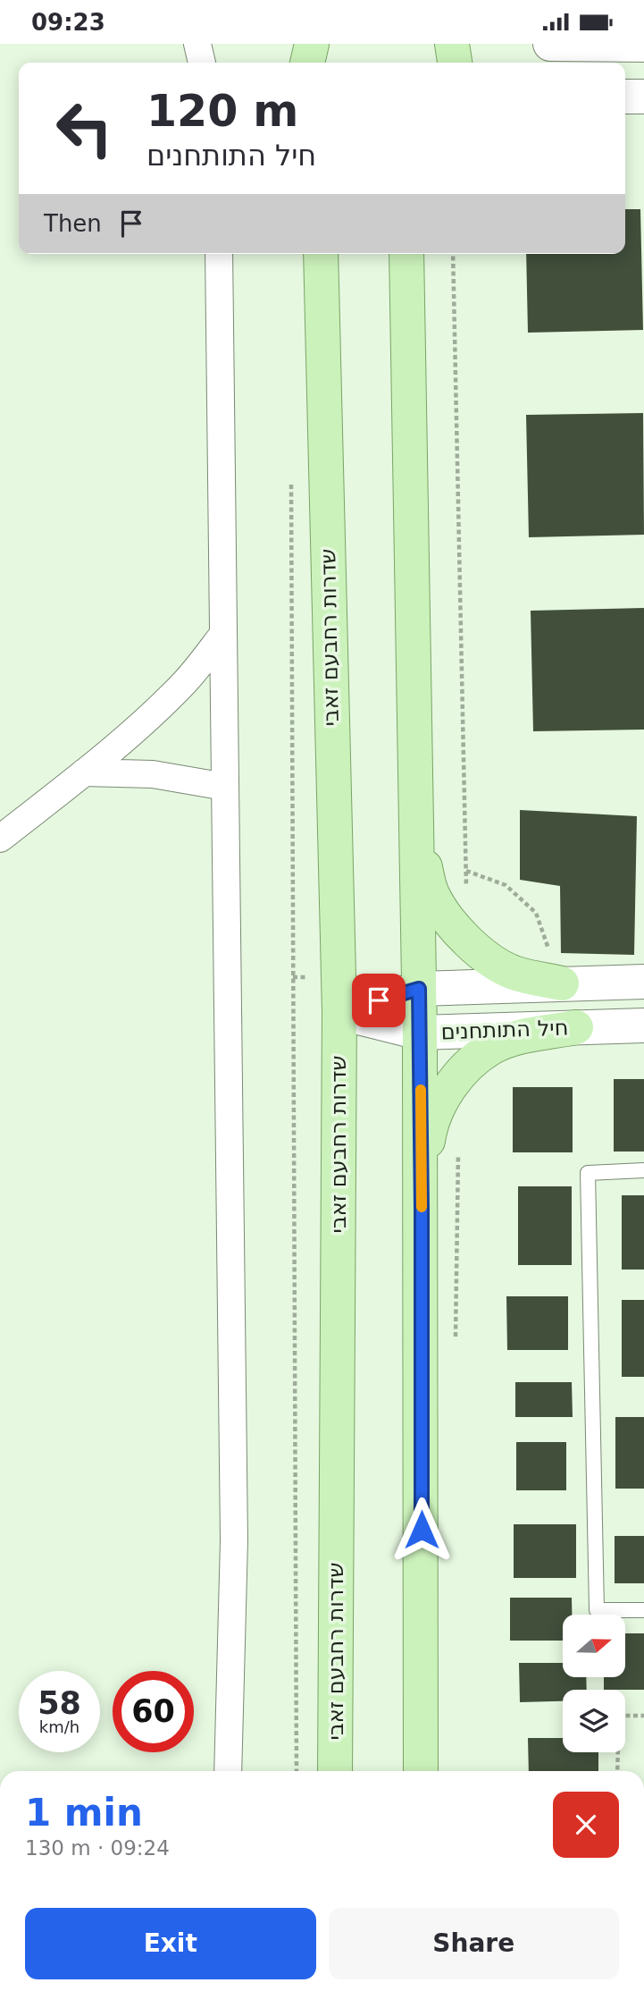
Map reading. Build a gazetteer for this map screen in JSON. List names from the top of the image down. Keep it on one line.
{"streets":{"main road":["שדרות רחבעם זאבי"],"street":["חיל התותחנים"]},"crossings":[["שדרות רחבעם זאבי","חיל התותחנים"]],"north":"right","page":{"status":"09:23","turn":["120 m","חיל התותחנים"],"then":"Then","speed":"58 km/h","limit":"60","heading":["1 min","130 m · 09:24"],"buttons":["Exit","Share"]}}
